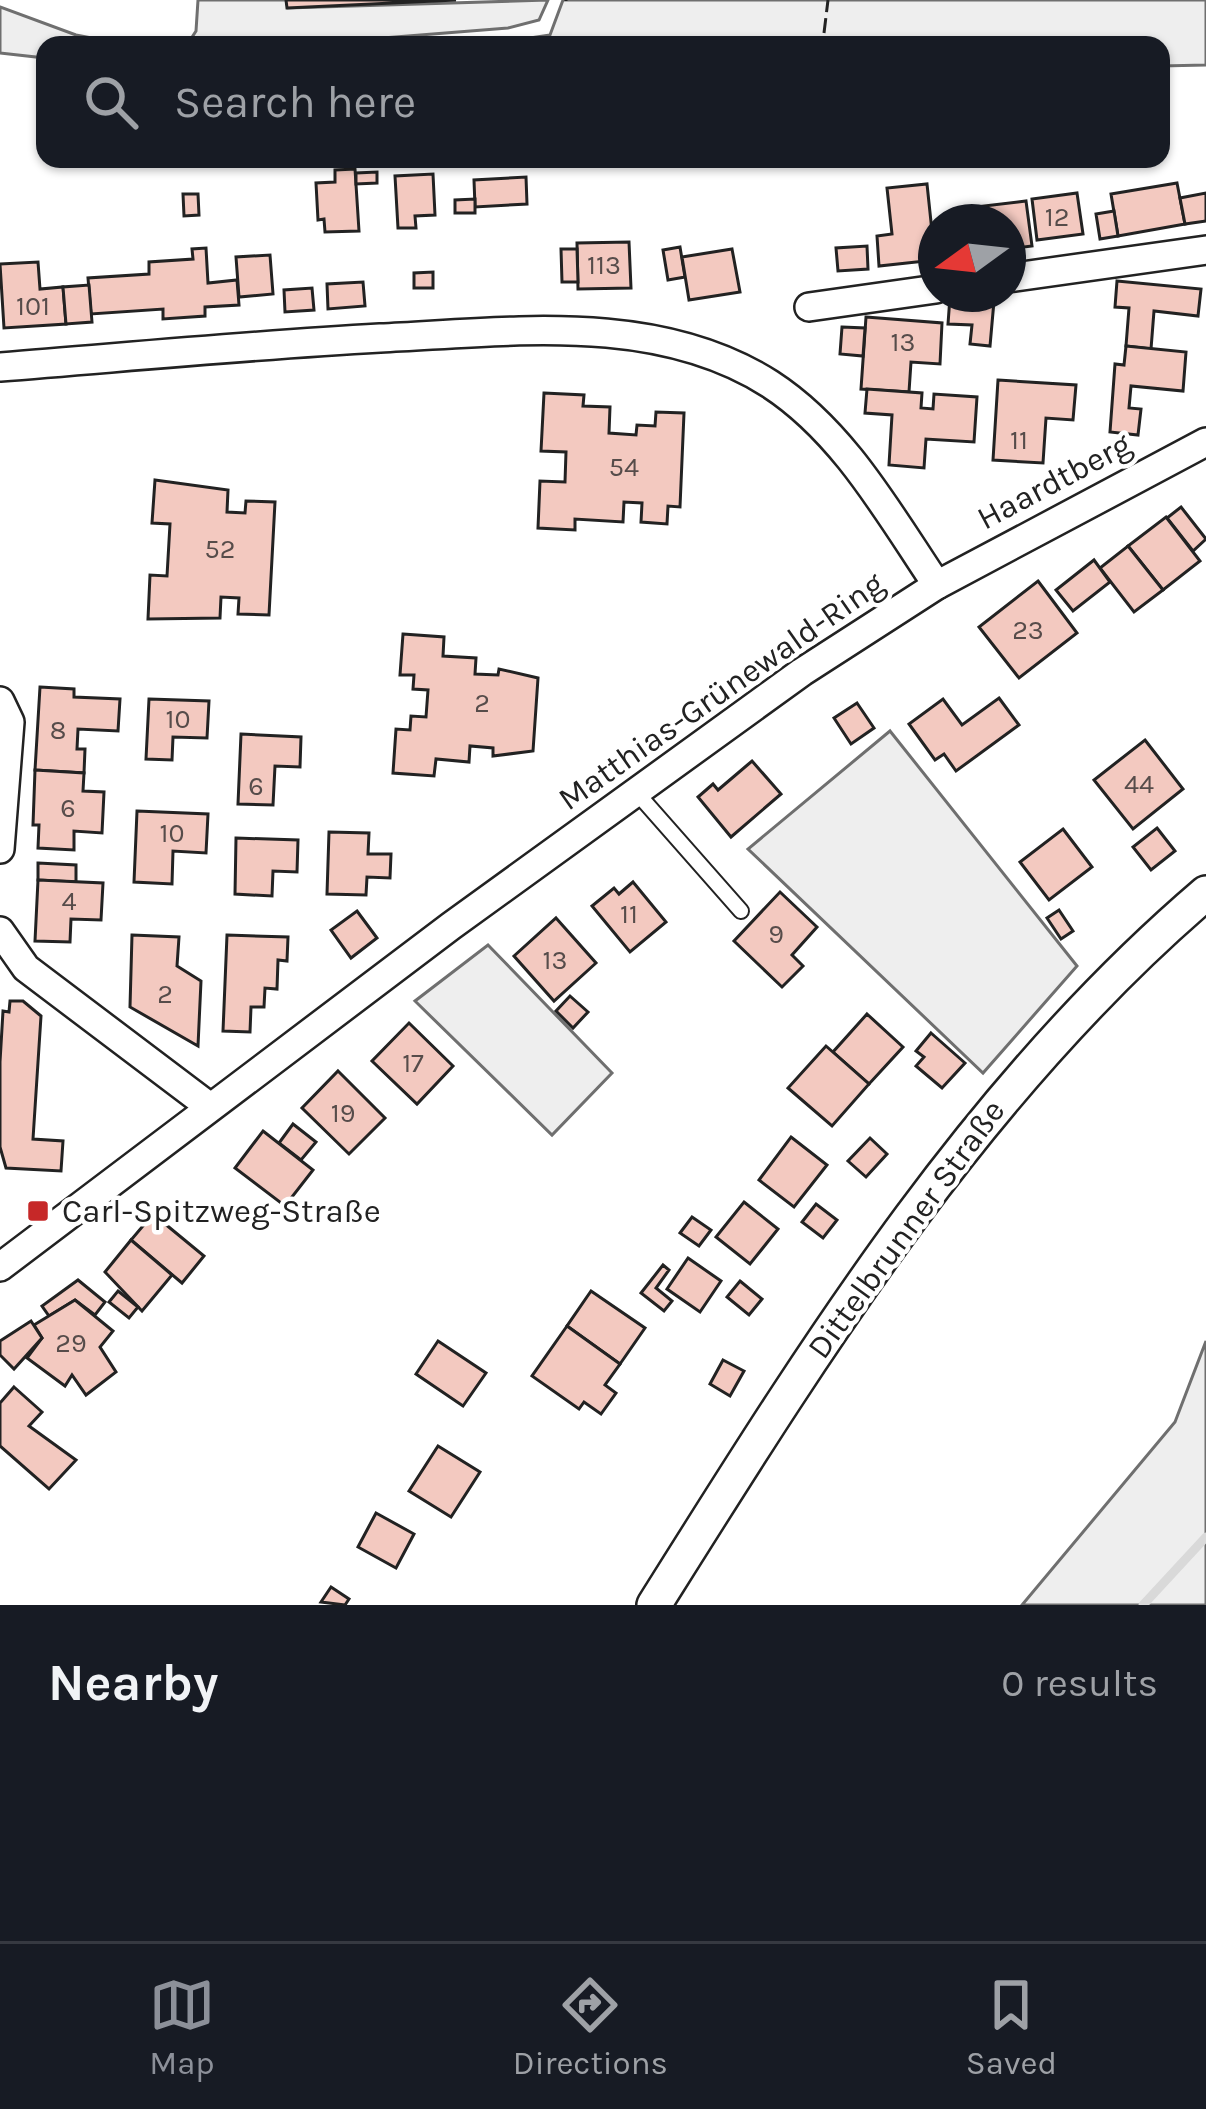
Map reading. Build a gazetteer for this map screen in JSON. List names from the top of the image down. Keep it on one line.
{"streets":{"street":["Haardtberg","Matthias-Grünewald-Ring","Dittelbrunner Straße"]},"crossings":[["Haardtberg","Matthias-Grünewald-Ring"]],"places":{"transit":["Carl-Spitzweg-Straße"]},"house_numbers":["12","113","101","13","11","54","52","23","2","10","8","44","6","6","10","4","11","9","13","2","17","19","29"],"north":"left","page":{"search":"Search here","heading":["Nearby","0 results"],"nav":["Map","Directions","Saved"]}}
